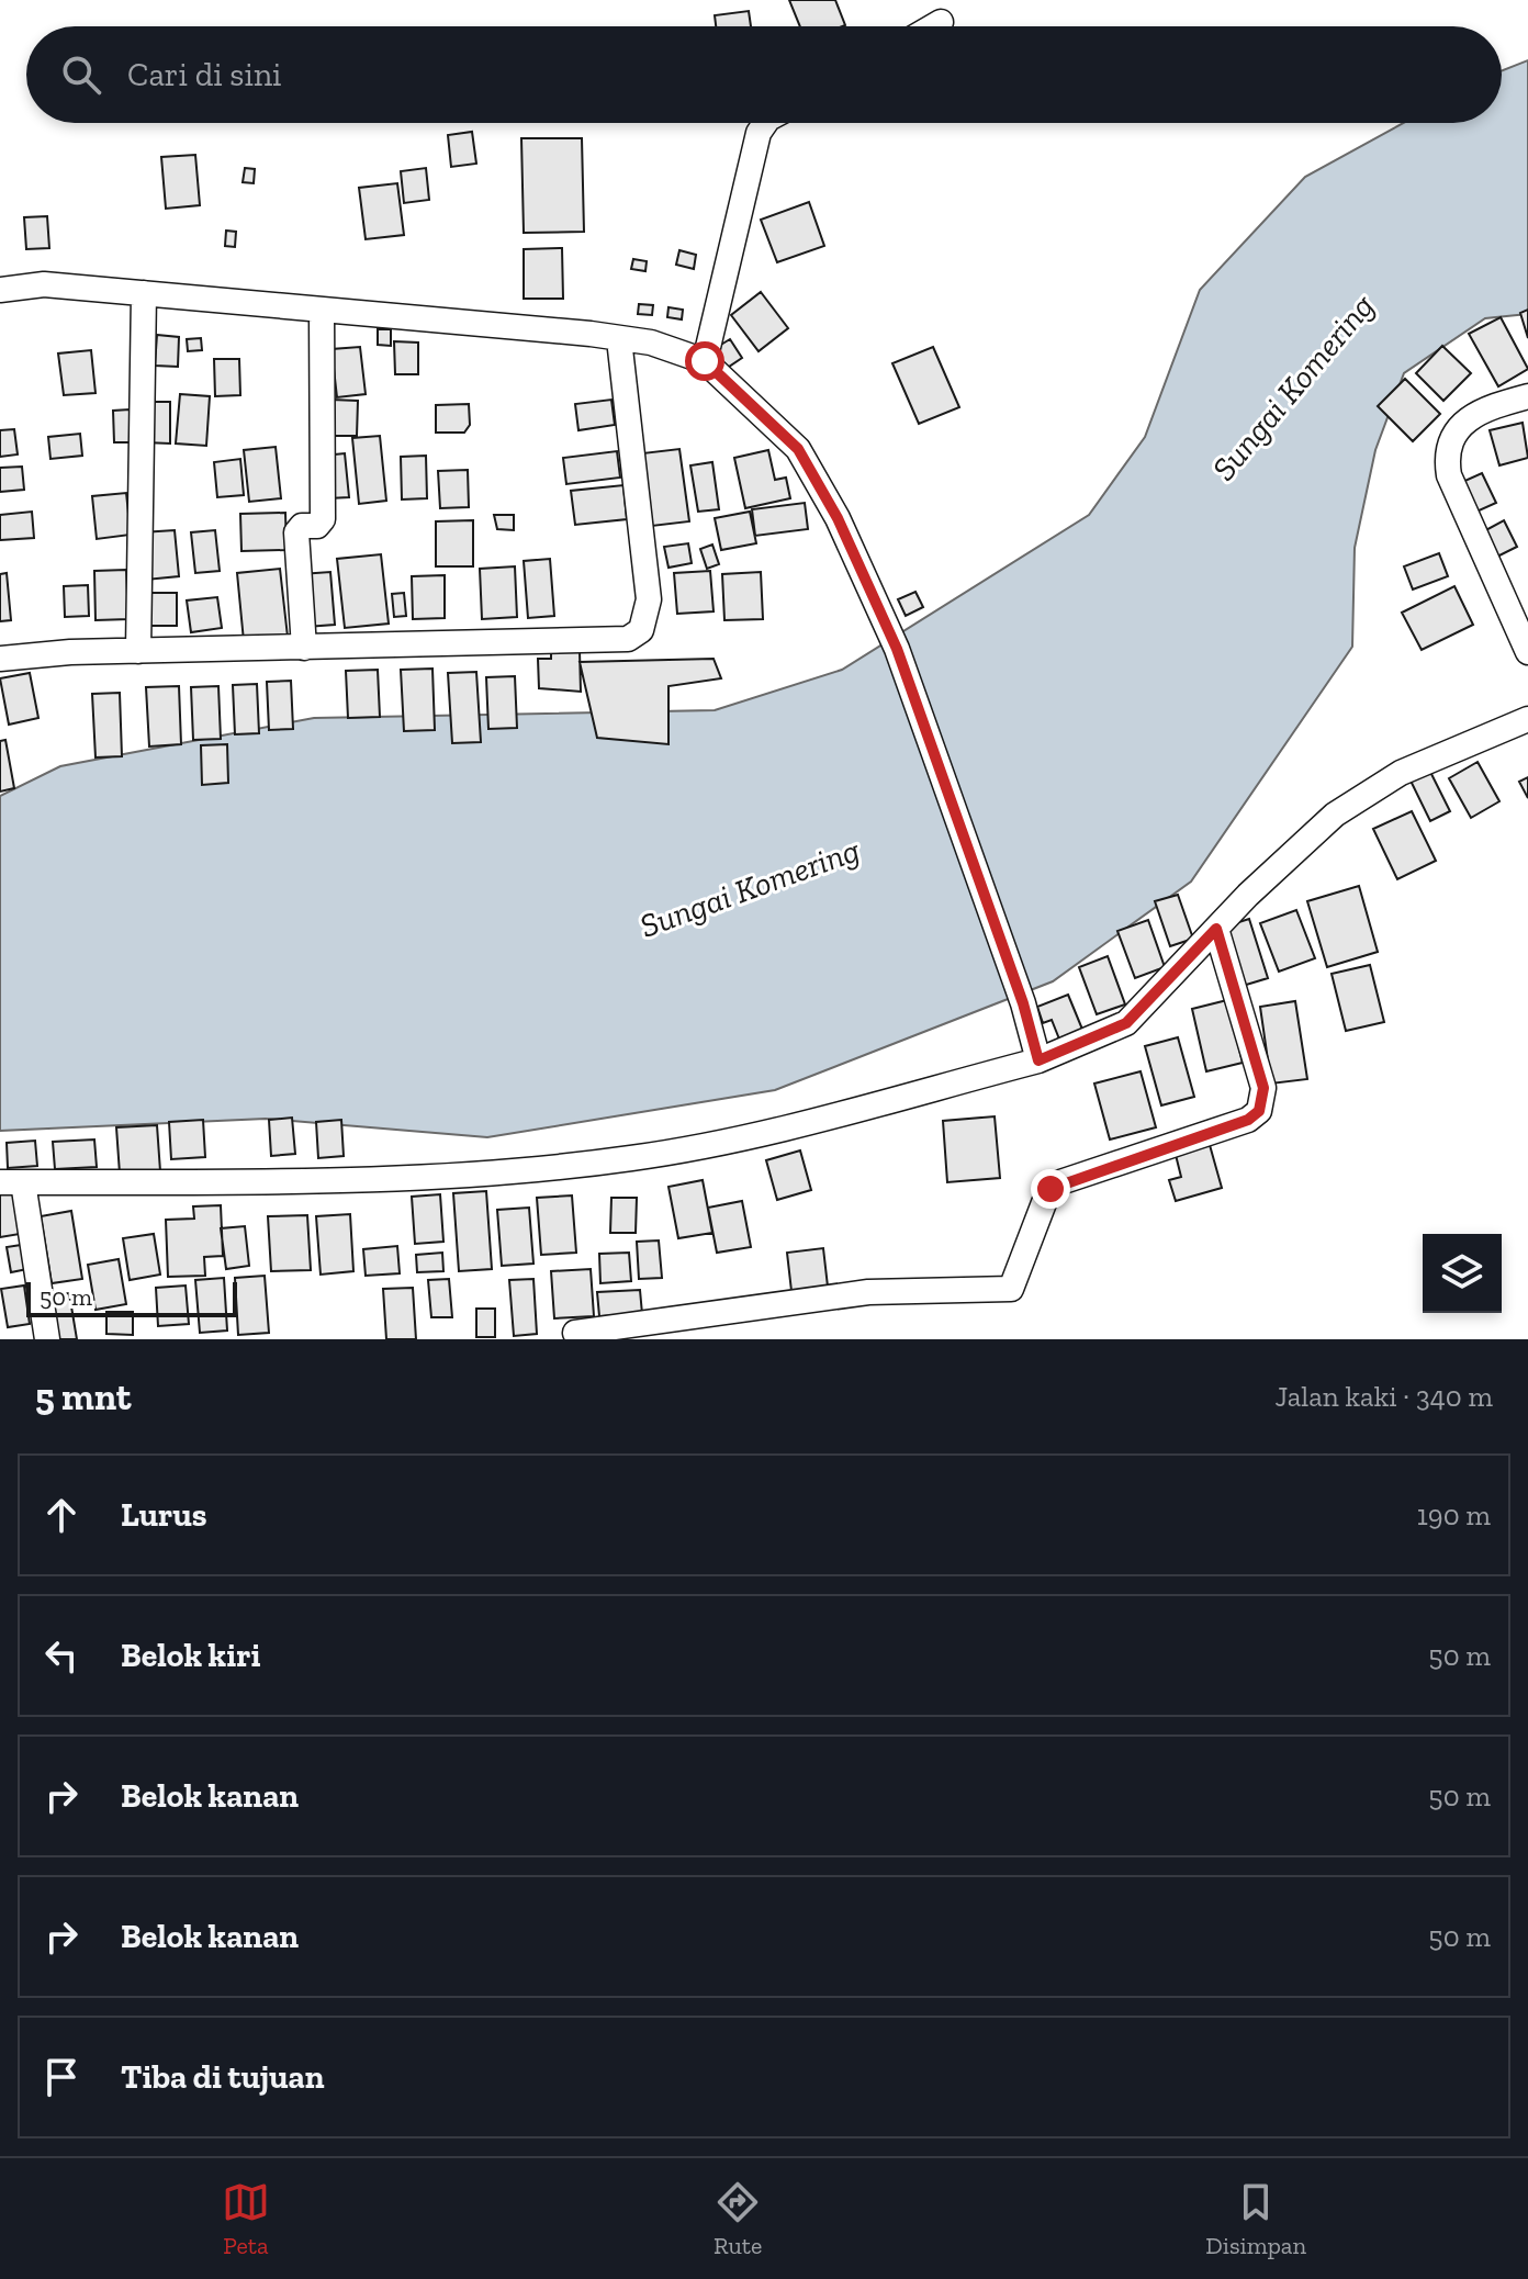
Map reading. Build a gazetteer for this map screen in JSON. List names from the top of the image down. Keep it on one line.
{"water":["Sungai Komering"],"scale_bar":"50 m","page":{"search":"Cari di sini","scale":"50 m","heading":["5 mnt","Jalan kaki · 340 m"],"list":[["Lurus","190 m"],["Belok kiri","50 m"],["Belok kanan","50 m"],["Belok kanan","50 m"],"Tiba di tujuan"],"nav":["Peta","Rute","Disimpan"]}}
